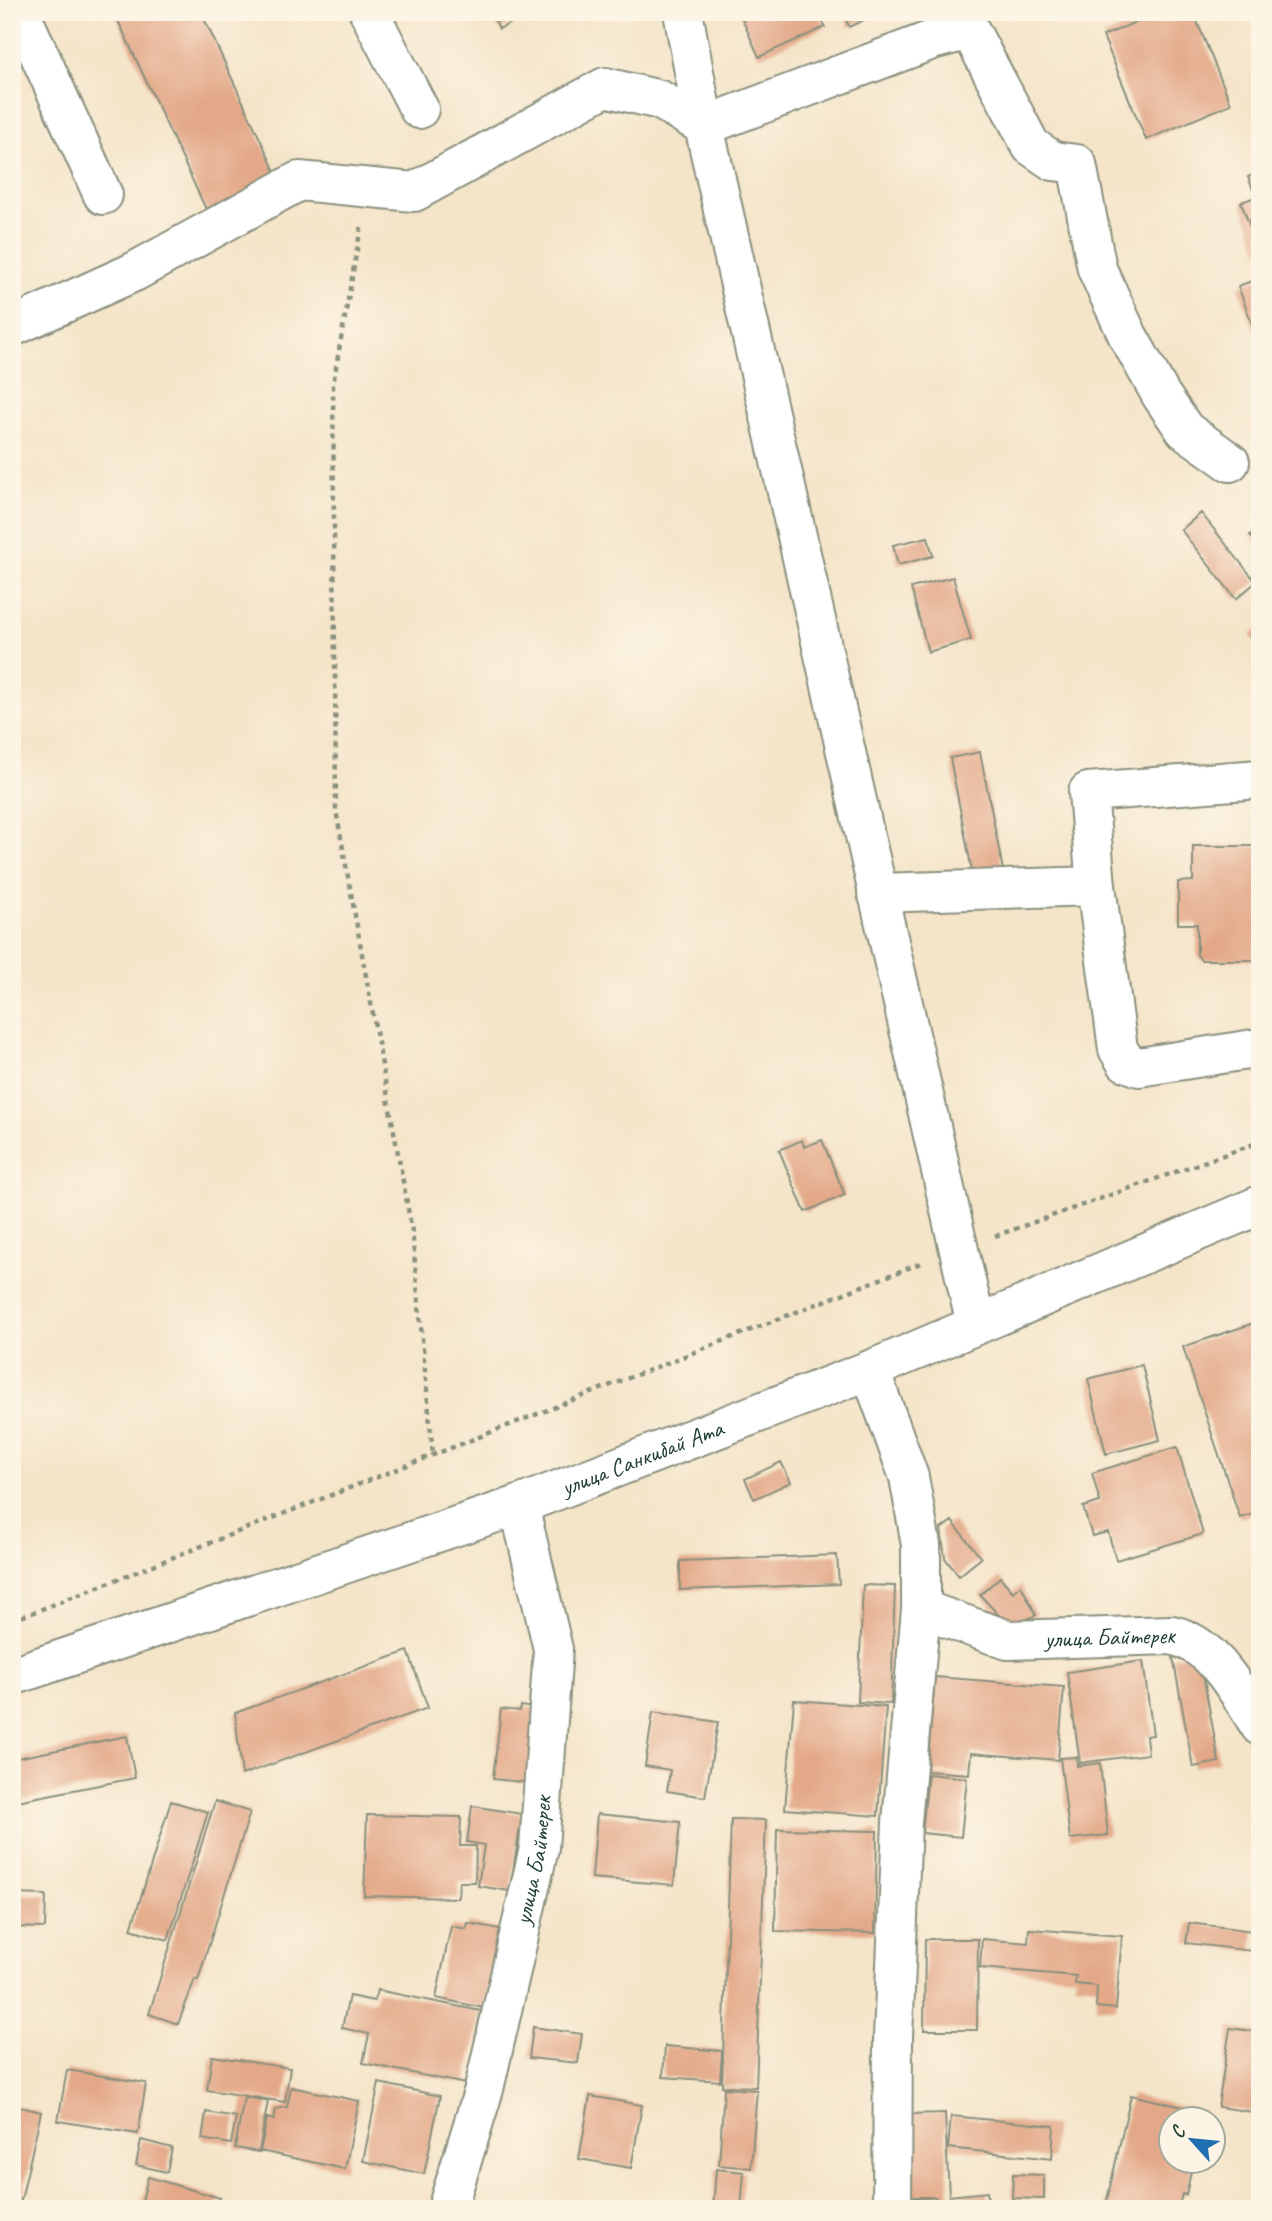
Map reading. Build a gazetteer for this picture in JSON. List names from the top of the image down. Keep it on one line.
{"streets":{"street":["улица Санкибай Ата","улица Байтерек"]},"crossings":[["улица Санкибай Ата","улица Байтерек"]],"north":"top left"}
